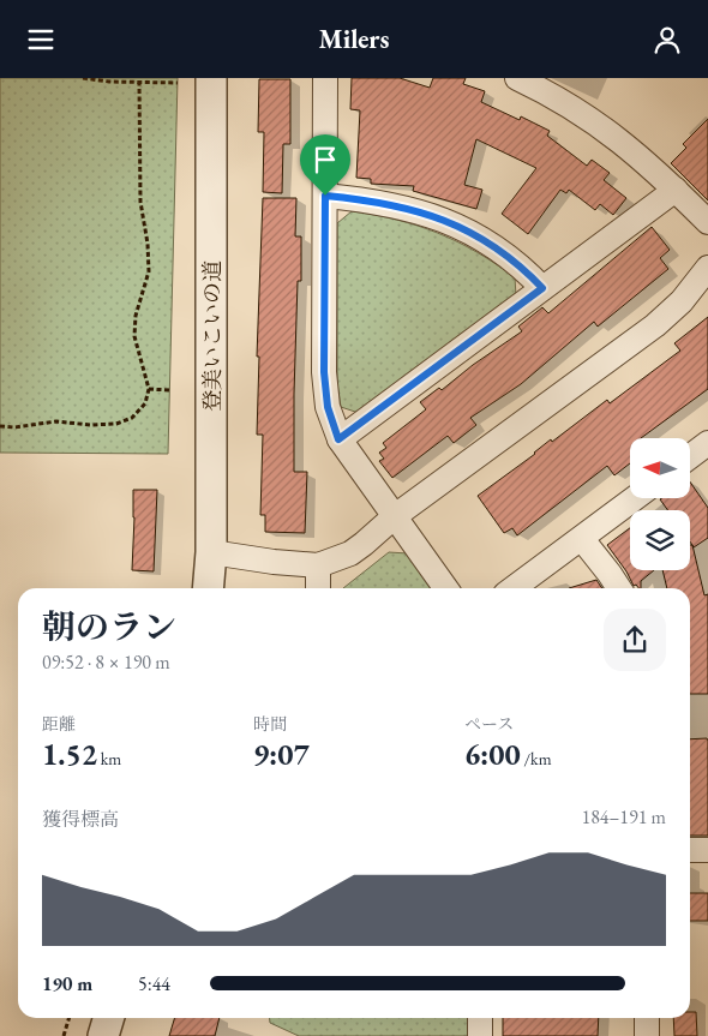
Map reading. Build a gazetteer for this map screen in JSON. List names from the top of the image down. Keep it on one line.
{"streets":{"street":["登美いこいの道"]},"north":"left","page":{"header":"Milers","heading":["朝のラン","09:52 · 8 × 190 m"],"stats":[["距離","1.52 km"],["時間","9:07"],["ペース","6:00 /km"]],"chart":["獲得標高","184–191 m"],"list":[{"name":"190 m","note":"5:44"}]}}
